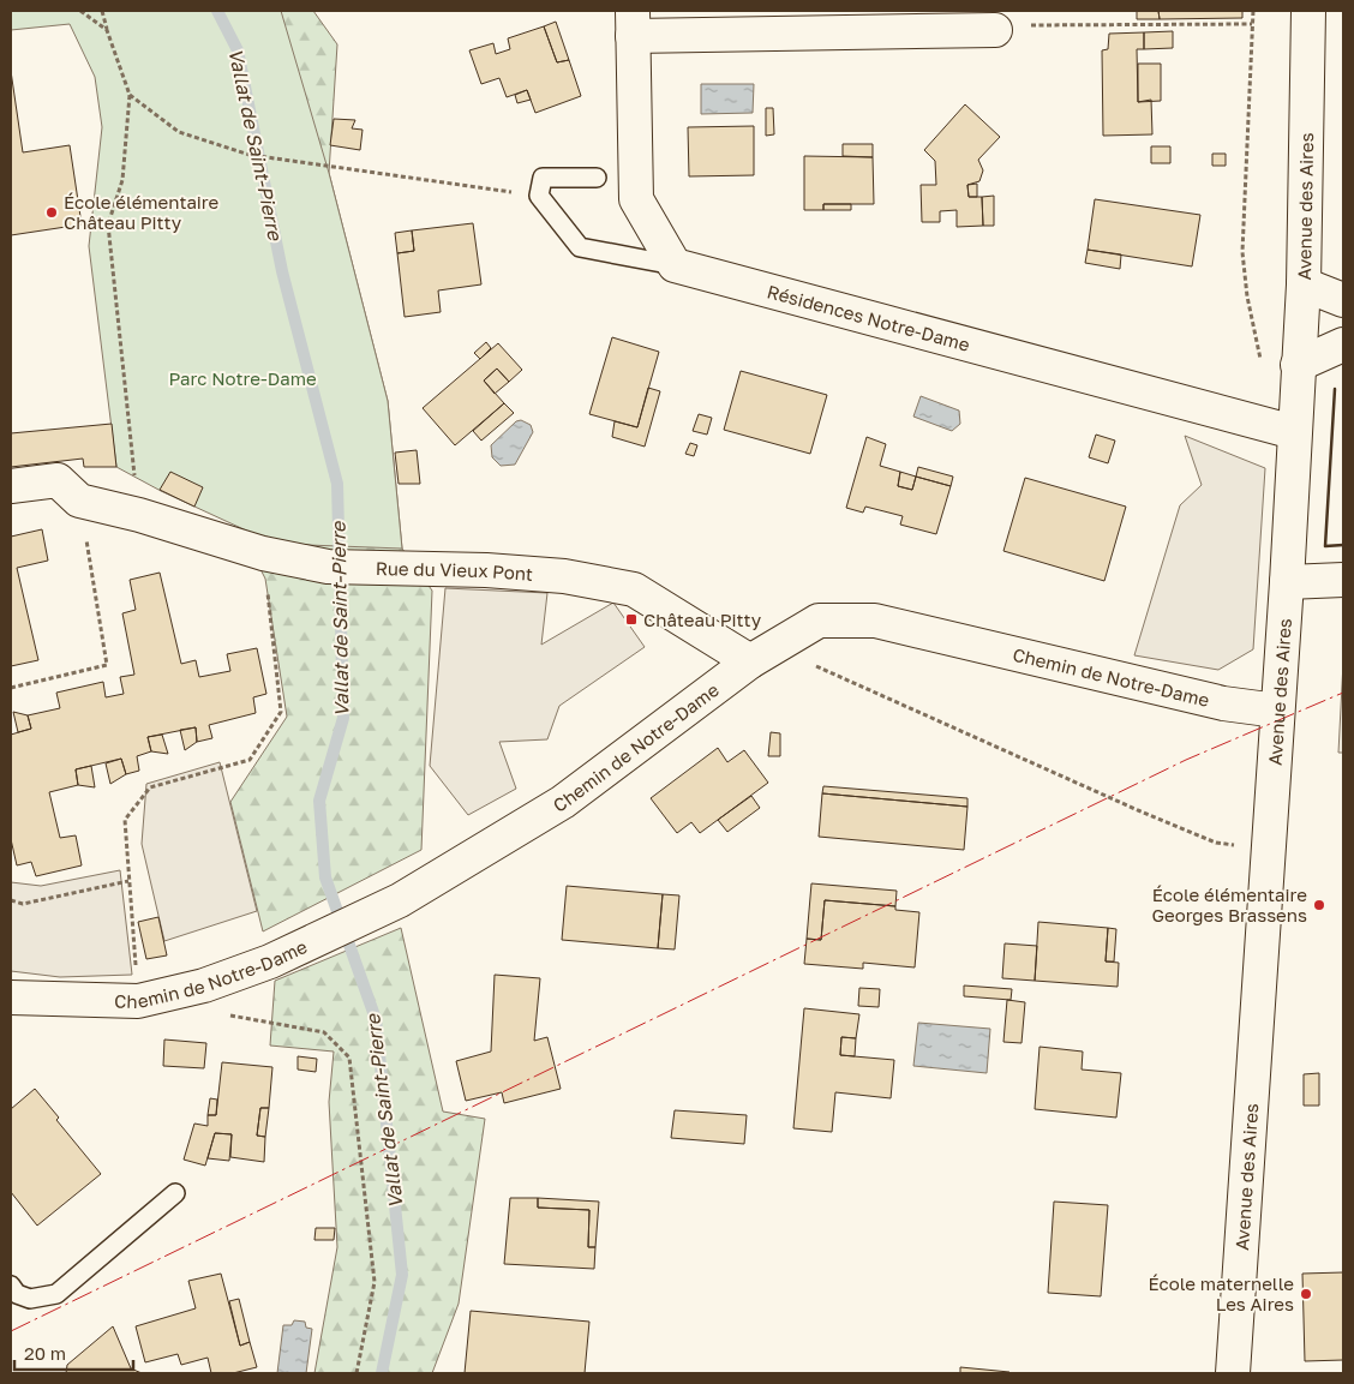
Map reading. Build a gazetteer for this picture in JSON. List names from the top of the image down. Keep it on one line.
{"streets":{"street":["Avenue des Aires","Résidences Notre-Dame","Rue du Vieux Pont","Chemin de Notre-Dame"]},"crossings":[["Avenue des Aires","Résidences Notre-Dame"],["Avenue des Aires","Chemin de Notre-Dame"],["Rue du Vieux Pont","Chemin de Notre-Dame"]],"water":["Vallat de Saint-Pierre"],"parks":["Parc Notre-Dame"],"places":{"other":["École élémentaire Château Pitty","École élémentaire Georges Brassens","École maternelle Les Aires"],"transit":["Château Pitty"]},"scale_bar":"20 m"}
